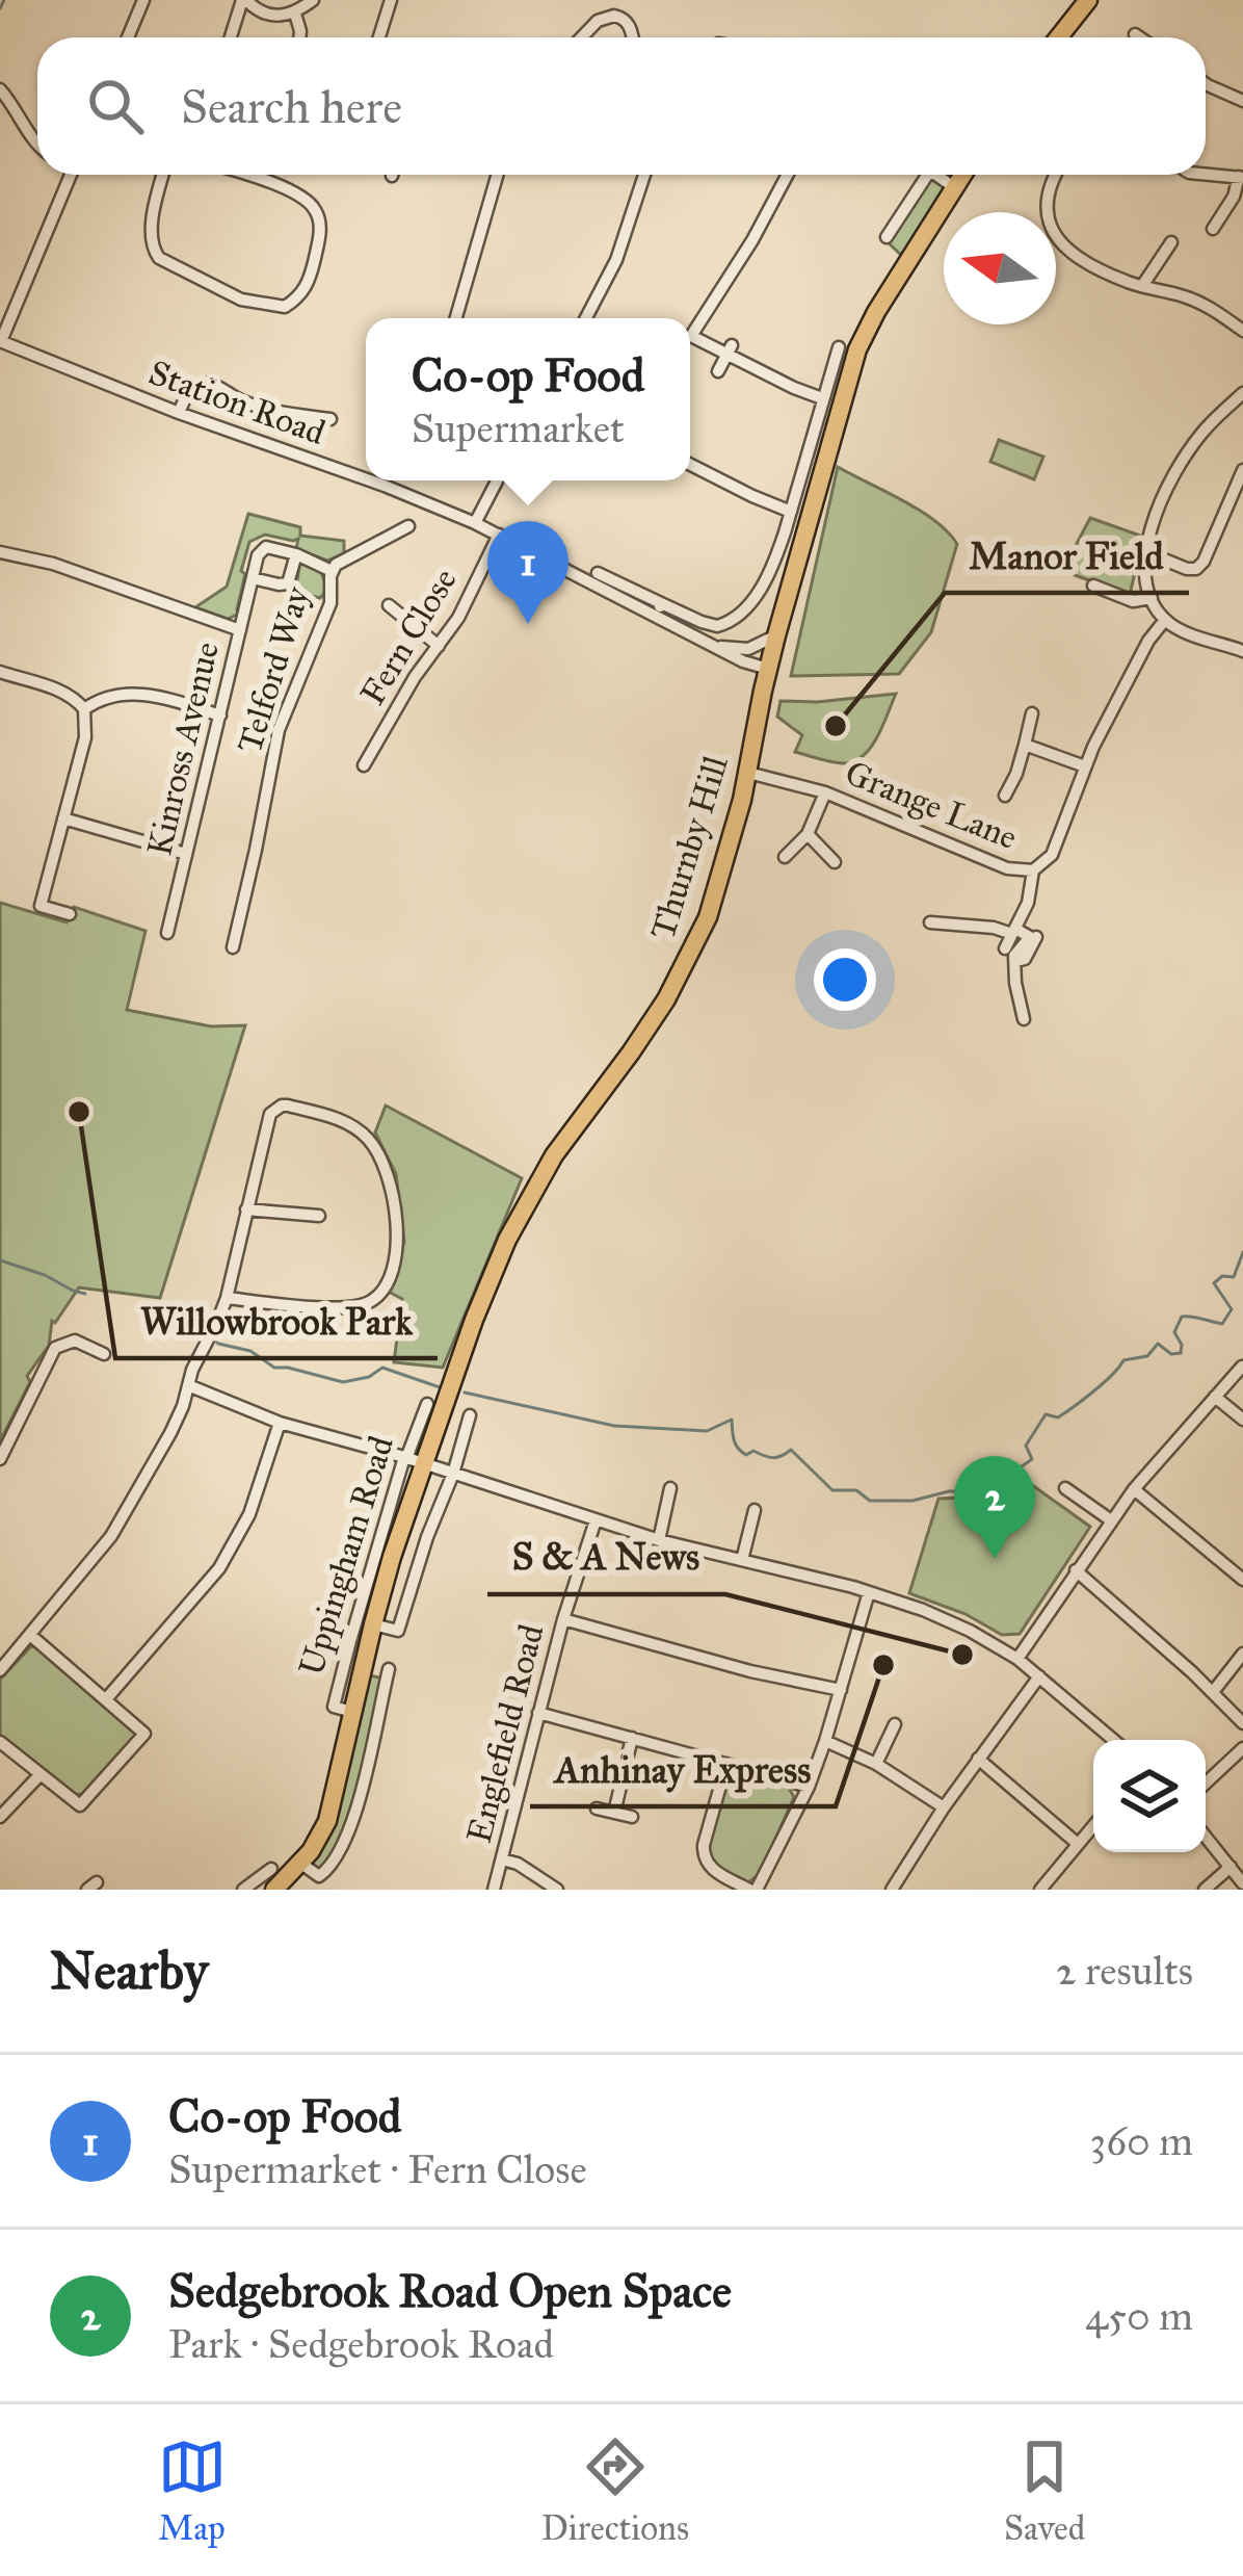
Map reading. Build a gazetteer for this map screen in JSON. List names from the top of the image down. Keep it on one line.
{"streets":{"highway":["Thurnby Hill","Uppingham Road"],"street":["Station Road","Fern Close","Telford Way","Kinross Avenue","Grange Lane","Englefield Road"]},"crossings":[["Station Road","Fern Close"],["Station Road","Thurnby Hill"],["Grange Lane","Thurnby Hill"],["Thurnby Hill","Uppingham Road"]],"places":["Manor Field","Willowbrook Park","S & A News","Anhinay Express"],"north":"left","page":{"search":"Search here","popup":["Co-op Food","Supermarket"],"pins":["1","2"],"heading":["Nearby","2 results"],"list":[{"mark":"1","name":"Co-op Food","note":"Supermarket · Fern Close","value":"360 m"},{"mark":"2","name":"Sedgebrook Road Open Space","note":"Park · Sedgebrook Road","value":"450 m"}],"nav":["Map","Directions","Saved"]}}
